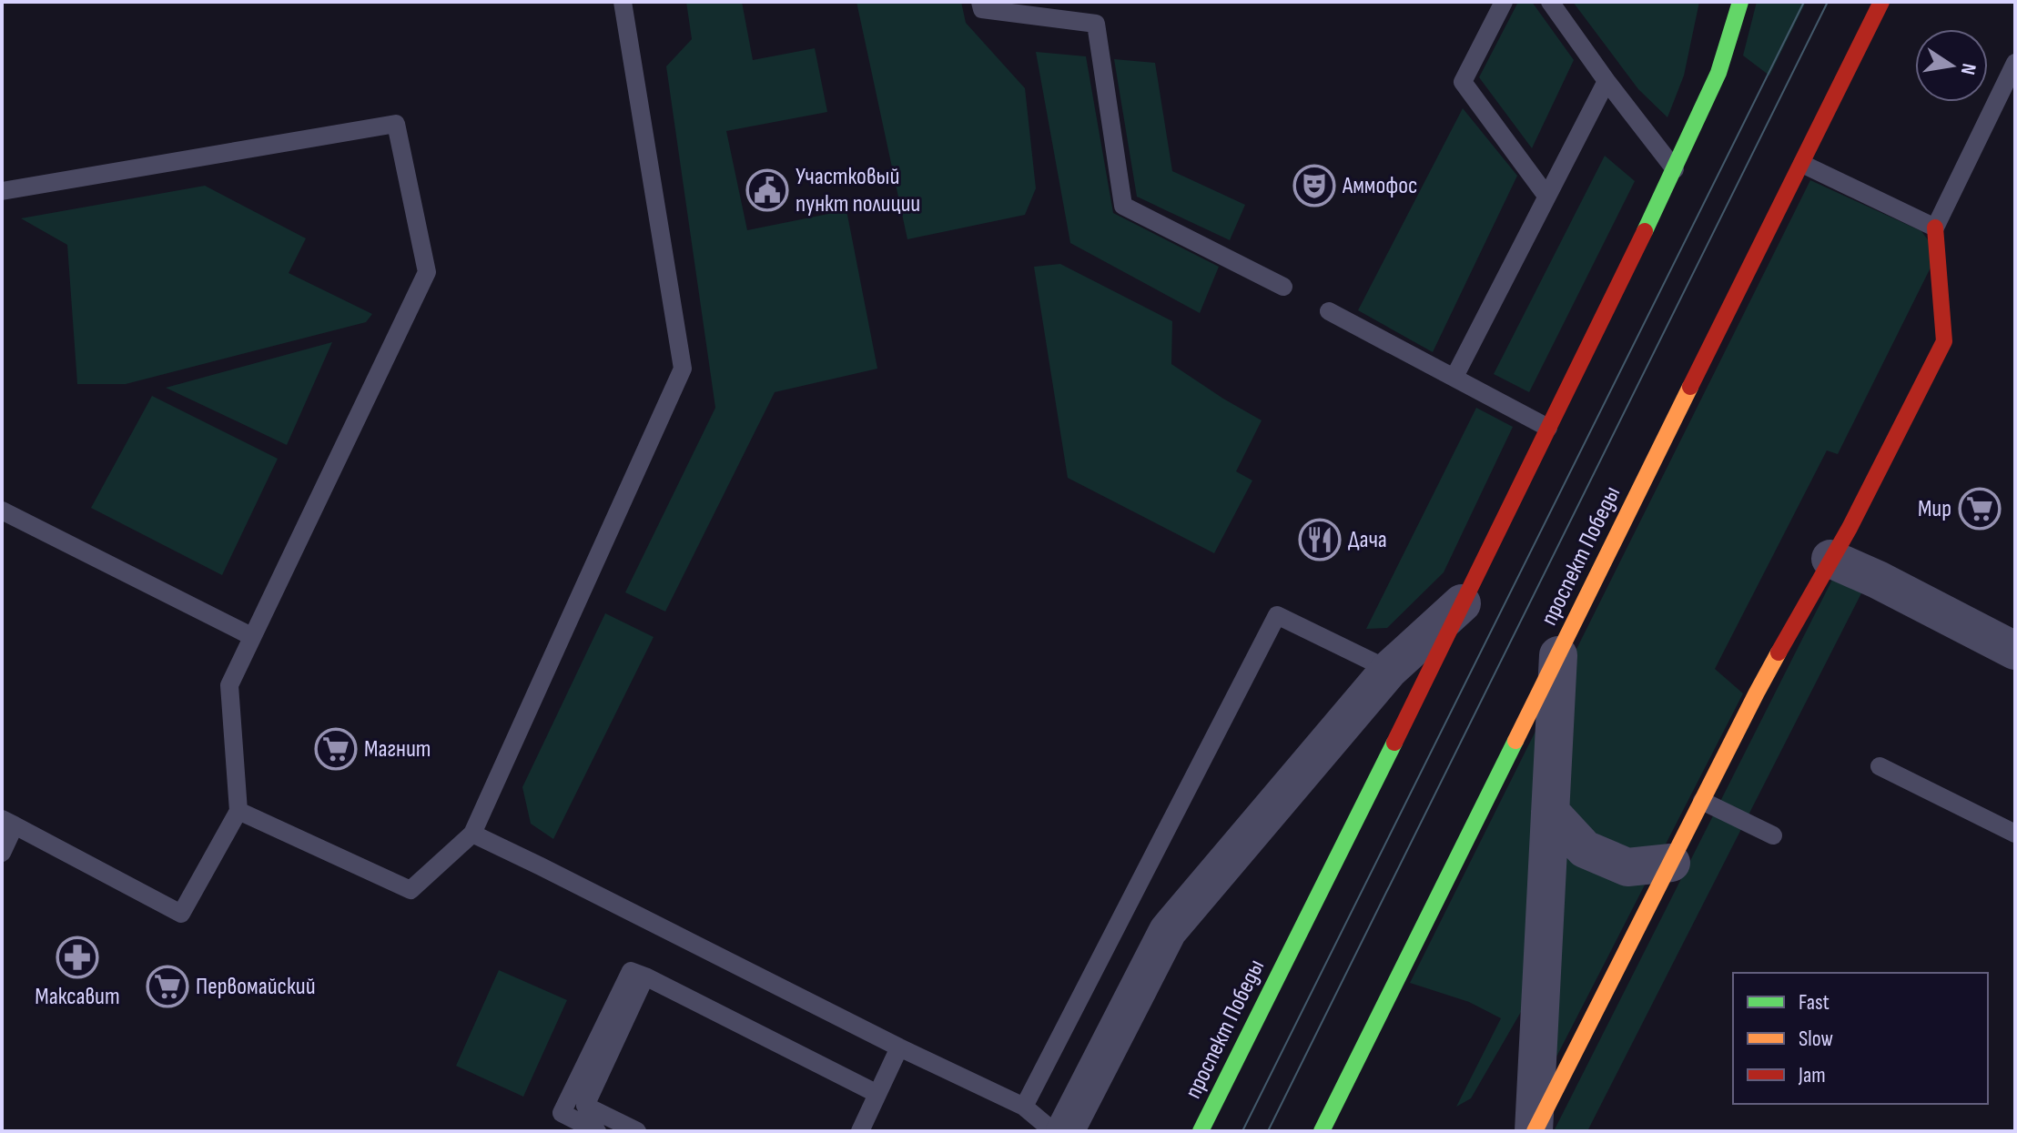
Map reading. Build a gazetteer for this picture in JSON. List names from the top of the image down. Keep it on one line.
{"streets":{"main road":["проспект Победы"]},"places":{"theatre":["Аммофос"],"public building":["Участковый пункт полиции"],"supermarket":["Мир","Магнит","Первомайский"],"restaurant":["Дача"],"pharmacy":["Максавит"]},"legend":["Fast","Slow","Jam"],"north":"right"}
